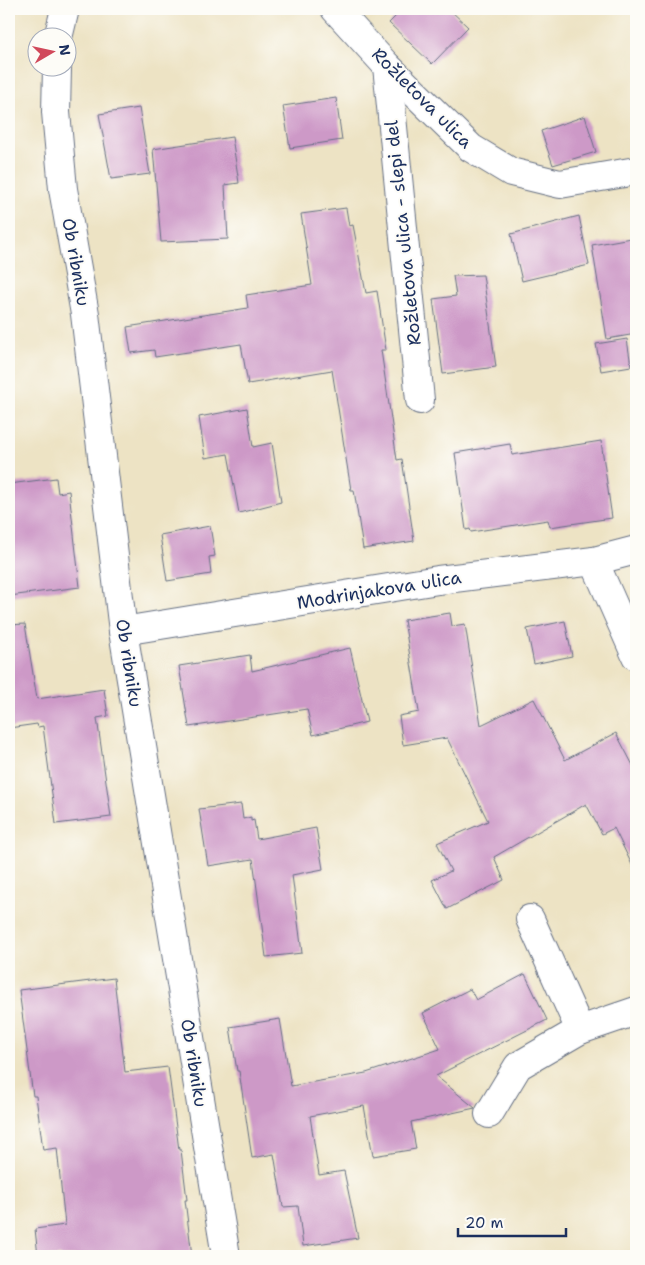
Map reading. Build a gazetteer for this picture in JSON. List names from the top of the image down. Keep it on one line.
{"streets":{"street":["Rožletova ulica","Rožletova ulica - slepi del","Ob ribniku","Modrinjakova ulica"]},"crossings":[["Rožletova ulica","Rožletova ulica - slepi del"],["Ob ribniku","Modrinjakova ulica"]],"scale_bar":"20 m","north":"right"}
